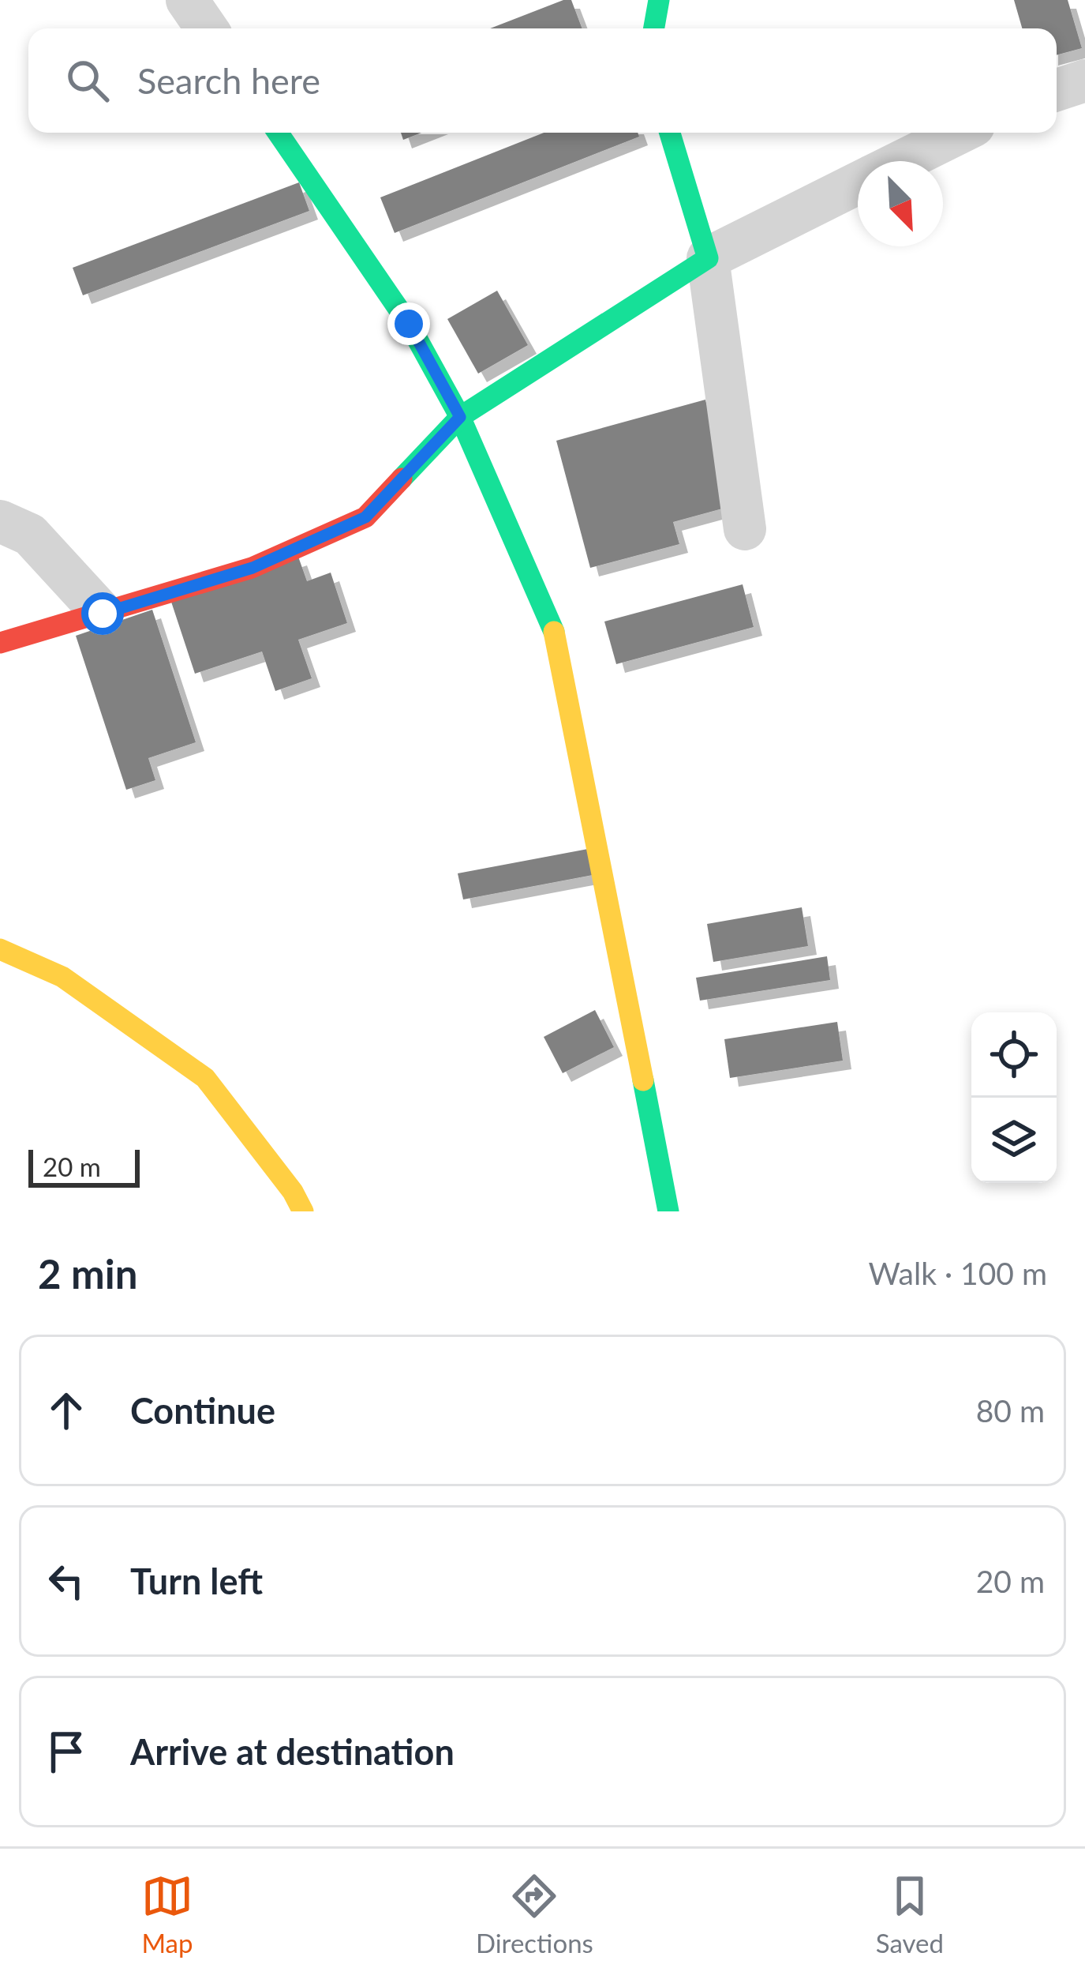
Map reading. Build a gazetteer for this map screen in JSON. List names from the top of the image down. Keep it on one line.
{"scale_bar":"20 m","north":"bottom right","page":{"search":"Search here","scale":"20 m","heading":["2 min","Walk · 100 m"],"list":[["Continue","80 m"],["Turn left","20 m"],"Arrive at destination"],"nav":["Map","Directions","Saved"]}}
